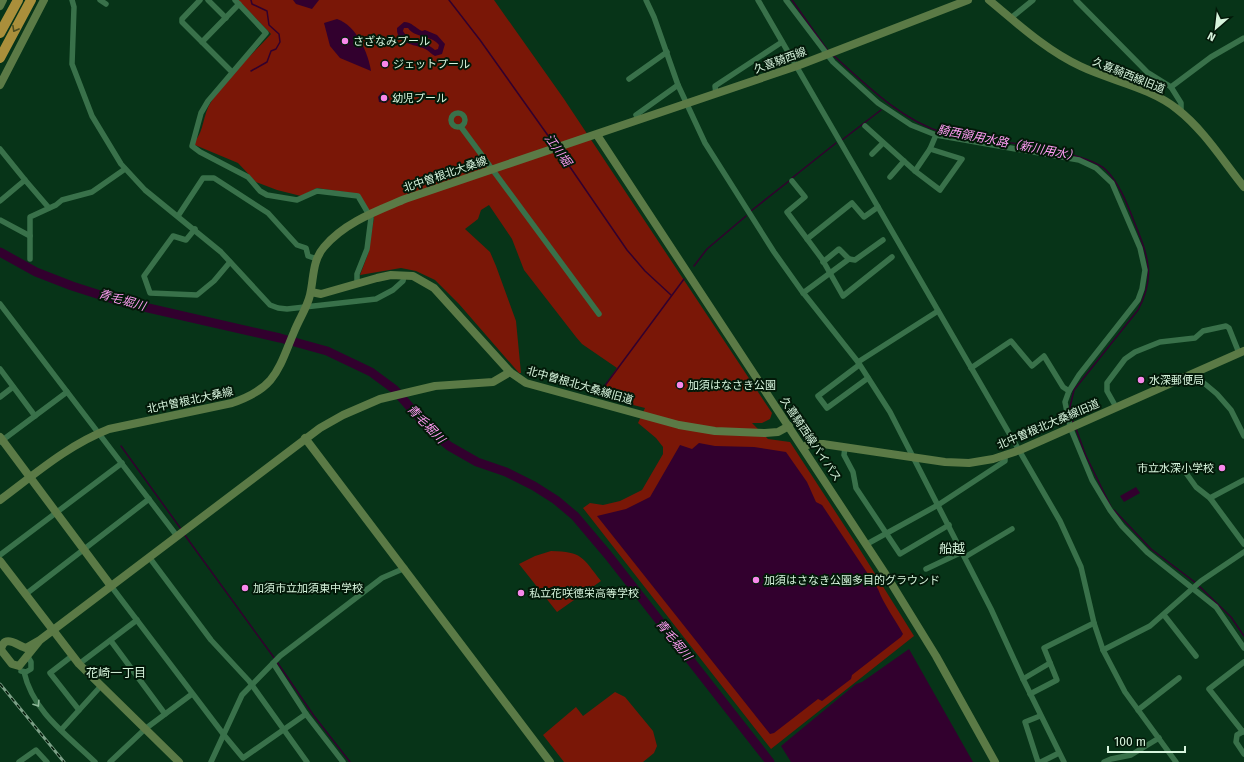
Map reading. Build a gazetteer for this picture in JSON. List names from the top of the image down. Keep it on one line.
{"streets":{"street":["久喜騎西線","久喜騎西線旧道","北中曽根北大桑線","北中曽根北大桑線旧道","久喜騎西線バイパス"]},"crossings":[["久喜騎西線","北中曽根北大桑線"],["久喜騎西線","久喜騎西線バイパス"],["北中曽根北大桑線","北中曽根北大桑線旧道"],["北中曽根北大桑線","久喜騎西線バイパス"],["北中曽根北大桑線旧道","久喜騎西線バイパス"]],"districts":["船越","花崎一丁目"],"water":["騎西領用水路（新川用水）","江川堀","青毛堀川"],"places":["さざなみプール","ジェットプール","幼児プール","水深郵便局","加須はなさき公園","市立水深小学校","加須はさなき公園多目的グラウンド","加須市立加須東中学校","私立花咲徳栄高等学校"],"scale_bar":"100 m","north":"bottom left"}
